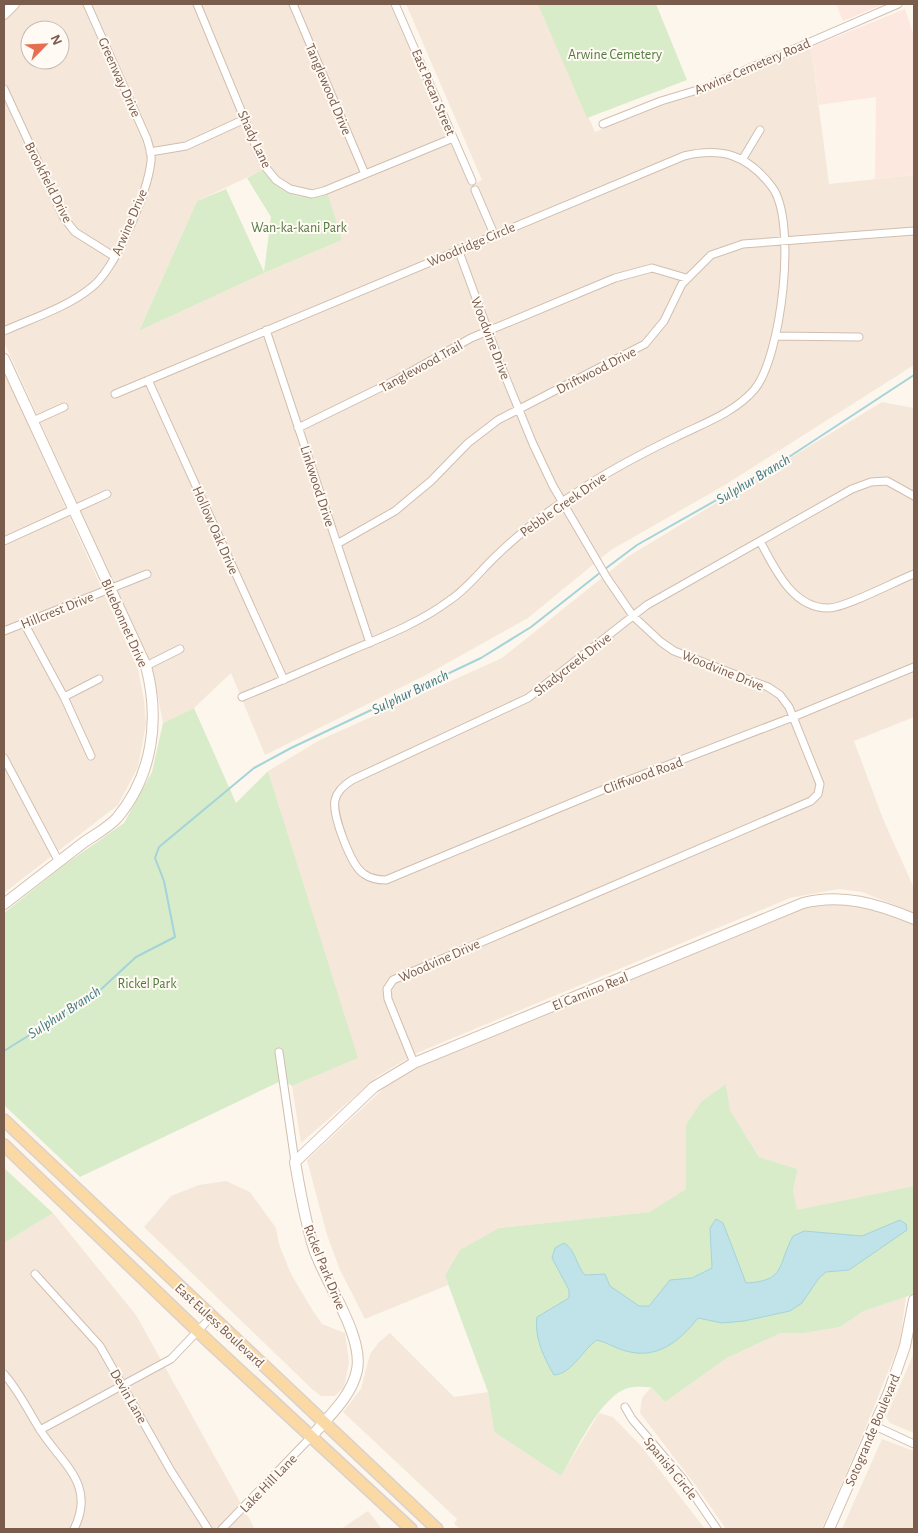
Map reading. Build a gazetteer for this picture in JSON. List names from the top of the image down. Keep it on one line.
{"streets":{"main road":["East Euless Boulevard"],"street":["Arwine Cemetery Road","Greenway Drive","Tanglewood Drive","East Pecan Street","Shady Lane","Brookfield Drive","Arwine Drive","Woodridge Circle","Woodvine Drive","Tanglewood Trail","Driftwood Drive","Linkwood Drive","Pebble Creek Drive","Hollow Oak Drive","Hillcrest Drive","Bluebonnet Drive","Shadycreek Drive","Cliffwood Road","El Camino Real","Rickel Park Drive","Devin Lane","Sotogrande Boulevard","Spanish Circle","Lake Hill Lane"]},"crossings":[["Greenway Drive","Arwine Drive"],["Tanglewood Drive","Shady Lane"],["East Pecan Street","Shady Lane"],["Brookfield Drive","Arwine Drive"],["Woodridge Circle","Woodvine Drive"],["Woodridge Circle","Driftwood Drive"],["Woodridge Circle","Linkwood Drive"],["Woodridge Circle","Pebble Creek Drive"],["Woodridge Circle","Hollow Oak Drive"],["Woodvine Drive","Tanglewood Trail"],["Woodvine Drive","Driftwood Drive"],["Woodvine Drive","Pebble Creek Drive"],["Woodvine Drive","Shadycreek Drive"],["Woodvine Drive","Cliffwood Road"],["Woodvine Drive","El Camino Real"],["Tanglewood Trail","Driftwood Drive"],["Tanglewood Trail","Linkwood Drive"],["Driftwood Drive","Linkwood Drive"],["Driftwood Drive","Pebble Creek Drive"],["Linkwood Drive","Pebble Creek Drive"],["Pebble Creek Drive","Hollow Oak Drive"],["Hillcrest Drive","Bluebonnet Drive"],["Shadycreek Drive","Cliffwood Road"],["El Camino Real","Rickel Park Drive"],["Rickel Park Drive","East Euless Boulevard"],["Rickel Park Drive","Lake Hill Lane"],["East Euless Boulevard","Lake Hill Lane"]],"water":["Sulphur Branch"],"parks":["Arwine Cemetery","Wan-ka-kani Park","Rickel Park"],"north":"top right"}
